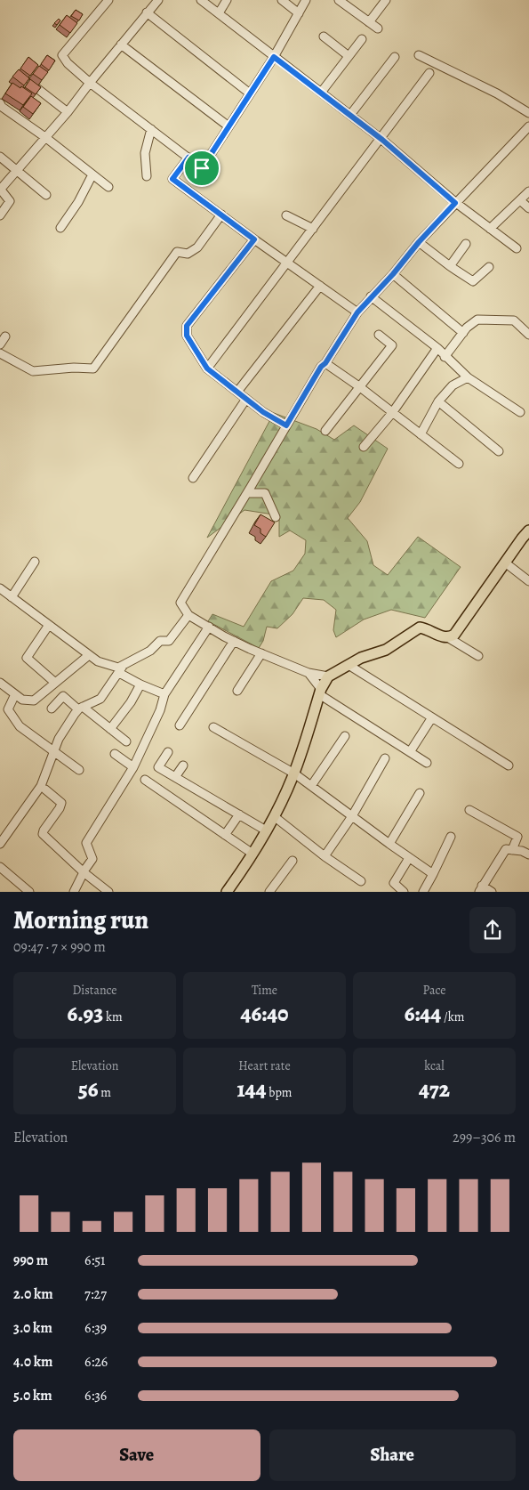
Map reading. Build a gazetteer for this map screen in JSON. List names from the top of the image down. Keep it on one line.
{"page":{"heading":["Morning run","09:47 · 7 × 990 m"],"stats":[["Distance","6.93 km"],["Time","46:40"],["Pace","6:44 /km"],["Elevation","56 m"],["Heart rate","144 bpm"],["kcal","472"]],"chart":["Elevation","299–306 m"],"list":[{"name":"990 m","note":"6:51"},{"name":"2.0 km","note":"7:27"},{"name":"3.0 km","note":"6:39"},{"name":"4.0 km","note":"6:26"},{"name":"5.0 km","note":"6:36"}],"buttons":["Save","Share"]}}
